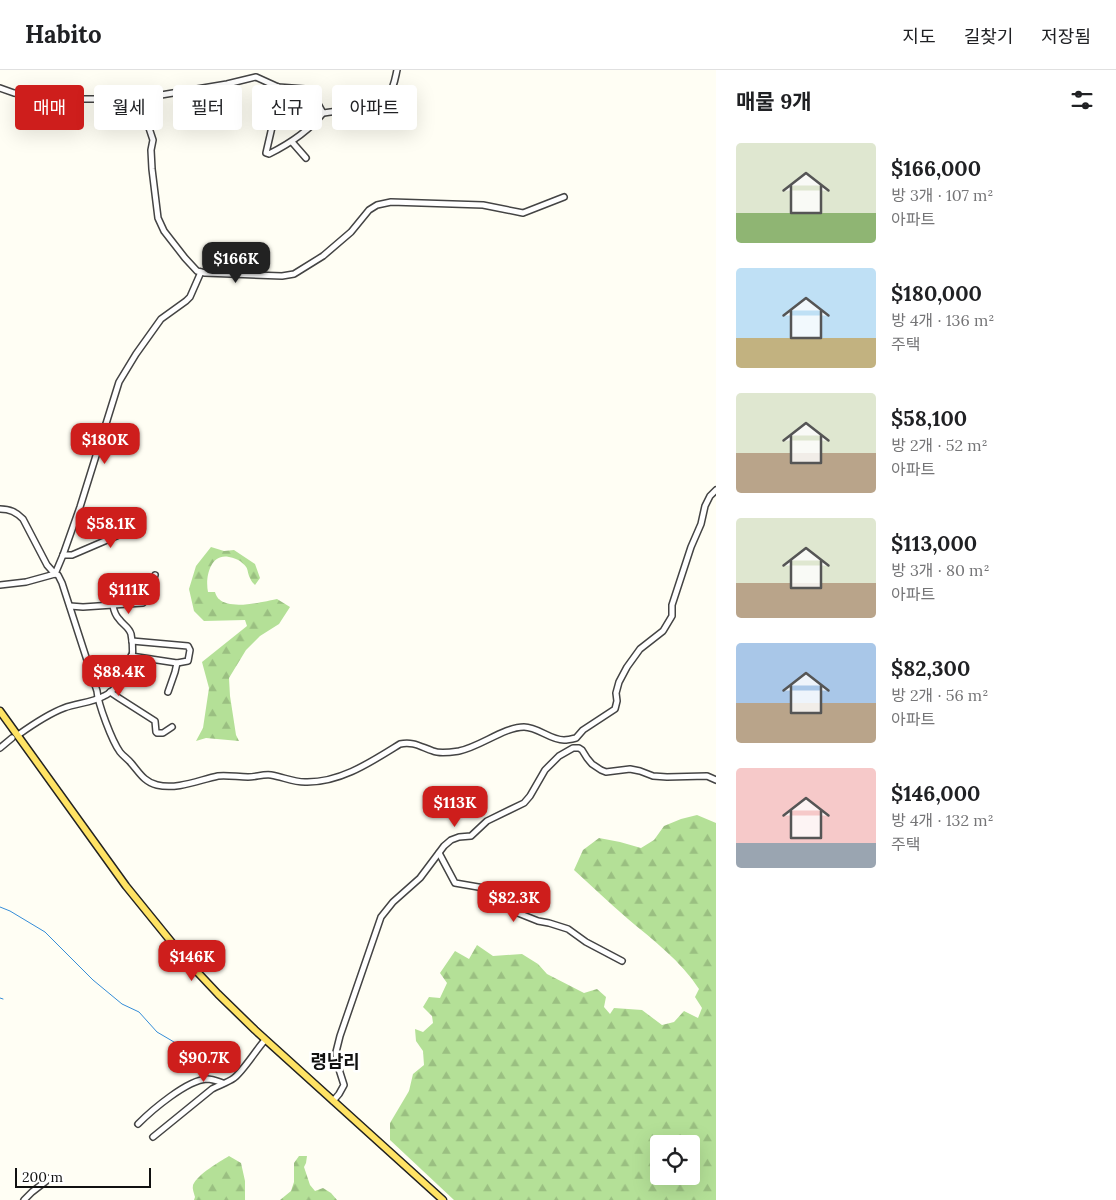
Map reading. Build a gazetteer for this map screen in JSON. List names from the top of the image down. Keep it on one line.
{"districts":["령남리"],"scale_bar":"200 m","page":{"header":"Habito","nav":["지도","길찾기","저장됨"],"heading":"매물 9개","chip":["매매","월세","필터","신규","아파트"],"list":[{"name":"$166,000","note":"방 3개 · 107 m² · 아파트"},{"name":"$180,000","note":"방 4개 · 136 m² · 주택"},{"name":"$58,100","note":"방 2개 · 52 m² · 아파트"},{"name":"$113,000","note":"방 3개 · 80 m² · 아파트"},{"name":"$82,300","note":"방 2개 · 56 m² · 아파트"},{"name":"$146,000","note":"방 4개 · 132 m² · 주택"}],"price":["$166K","$180K","$58.1K","$111K","$88.4K","$113K","$82.3K","$146K","$90.7K"],"scale":"200 m"}}
